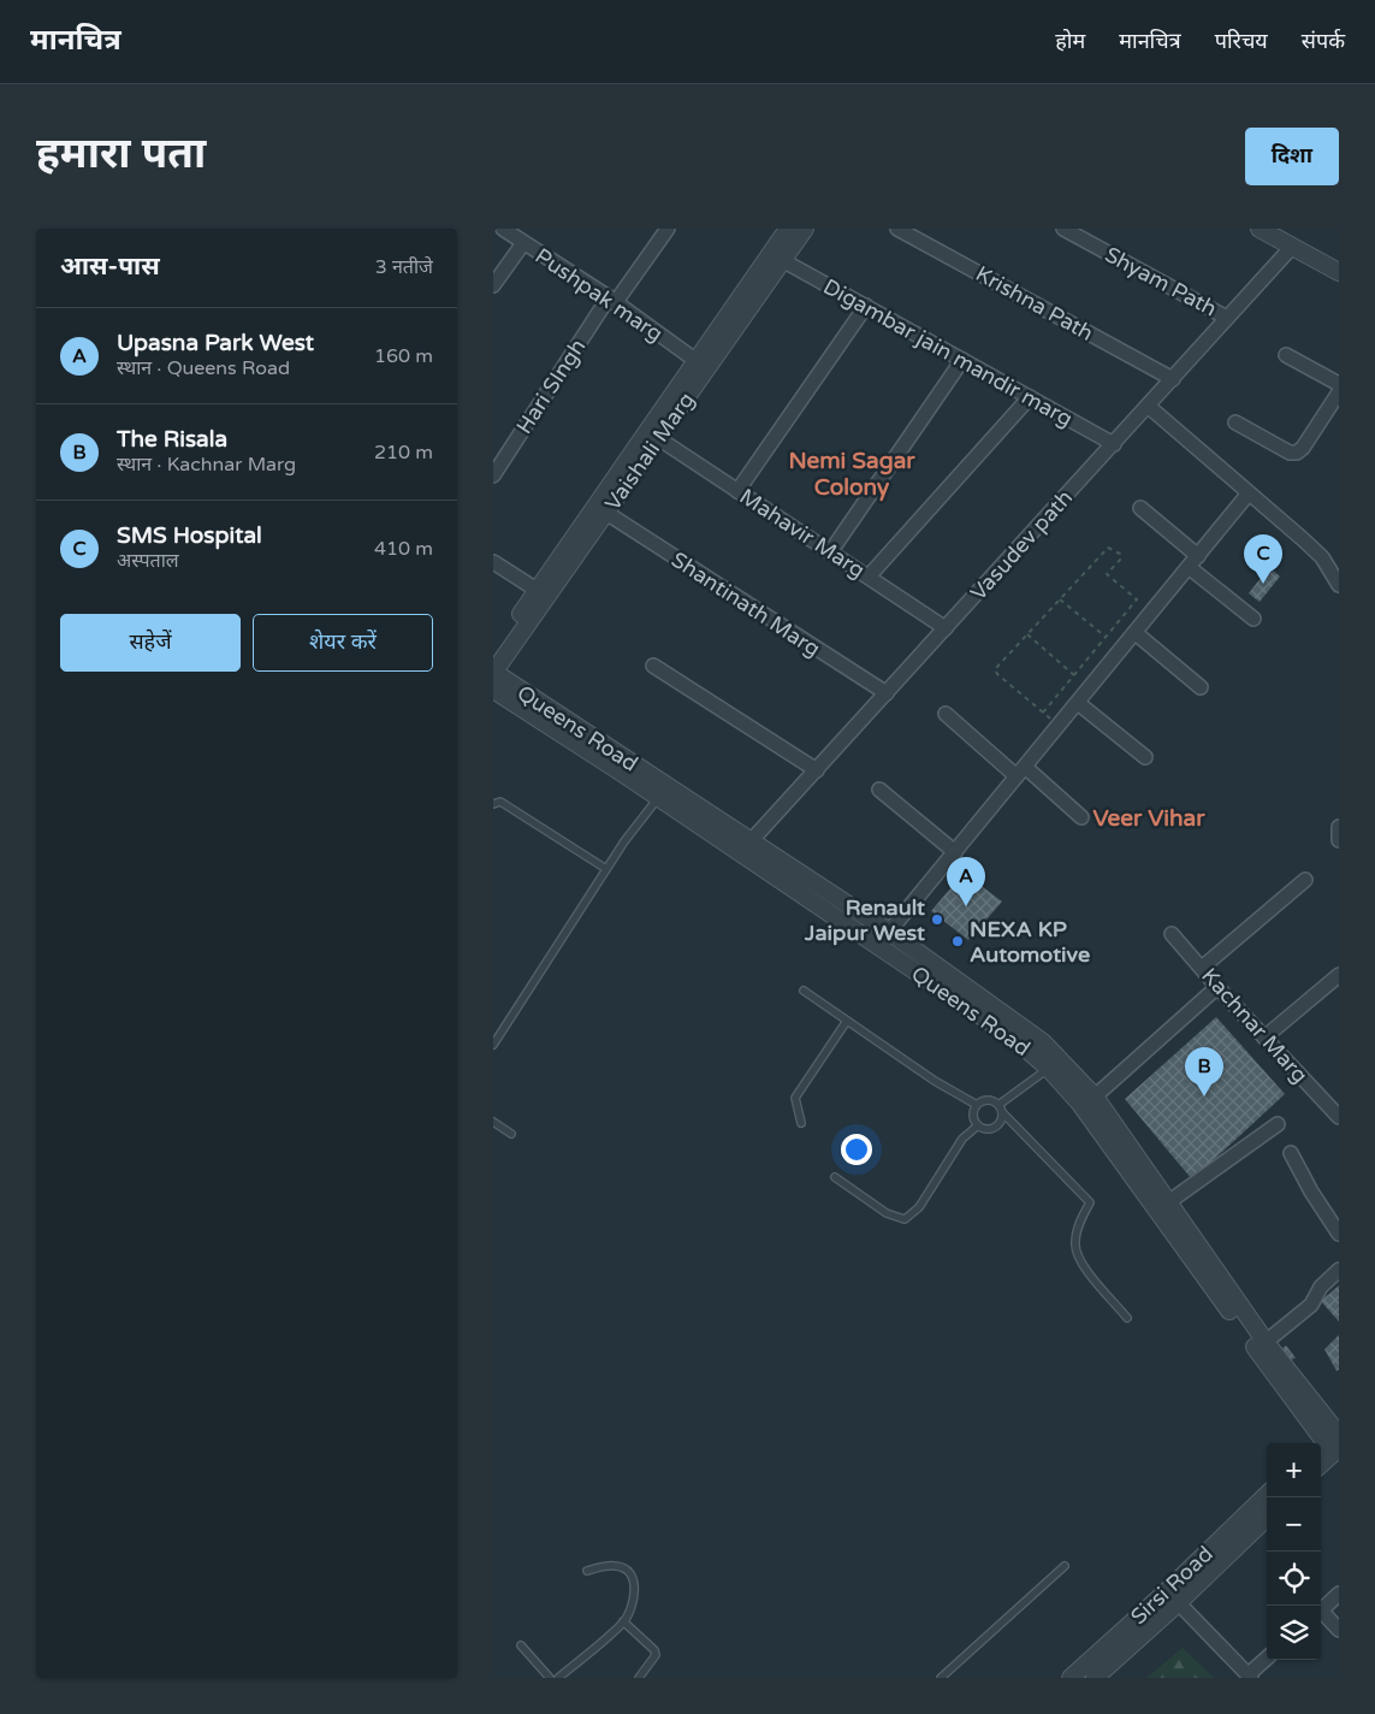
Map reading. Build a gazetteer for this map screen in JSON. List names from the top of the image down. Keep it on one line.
{"streets":{"street":["Shyam Path","Pushpak marg","Krishna Path","Digambar jain mandir marg","Hari SIngh","Vaishali Marg","Mahavir Marg","Vasudev path","Shantinath Marg","Queens Road","Kachnar Marg","Sirsi Road"]},"crossings":[["Shyam Path","Vasudev path"],["Pushpak marg","Hari SIngh"],["Pushpak marg","Vaishali Marg"],["Krishna Path","Vasudev path"],["Digambar jain mandir marg","Vaishali Marg"],["Digambar jain mandir marg","Vasudev path"],["Vaishali Marg","Mahavir Marg"],["Vaishali Marg","Shantinath Marg"],["Vaishali Marg","Queens Road"],["Mahavir Marg","Vasudev path"],["Vasudev path","Shantinath Marg"],["Vasudev path","Queens Road"]],"districts":["Nemi Sagar Colony","Veer Vihar"],"places":["Renault Jaipur West","NEXA KP Automotive"],"page":{"header":"मानचित्र","nav":["होम","मानचित्र","परिचय","संपर्क"],"buttons":["दिशा",["सहेजें","शेयर करें"]],"title":"हमारा पता","heading":["आस-पास","3 नतीजे"],"list":[{"mark":"A","name":"Upasna Park West","note":"स्थान · Queens Road","value":"160 m"},{"mark":"B","name":"The Risala","note":"स्थान · Kachnar Marg","value":"210 m"},{"mark":"C","name":"SMS Hospital","note":"अस्पताल","value":"410 m"}],"pins":["C","A","B"],"map_buttons":["+","−"]}}
